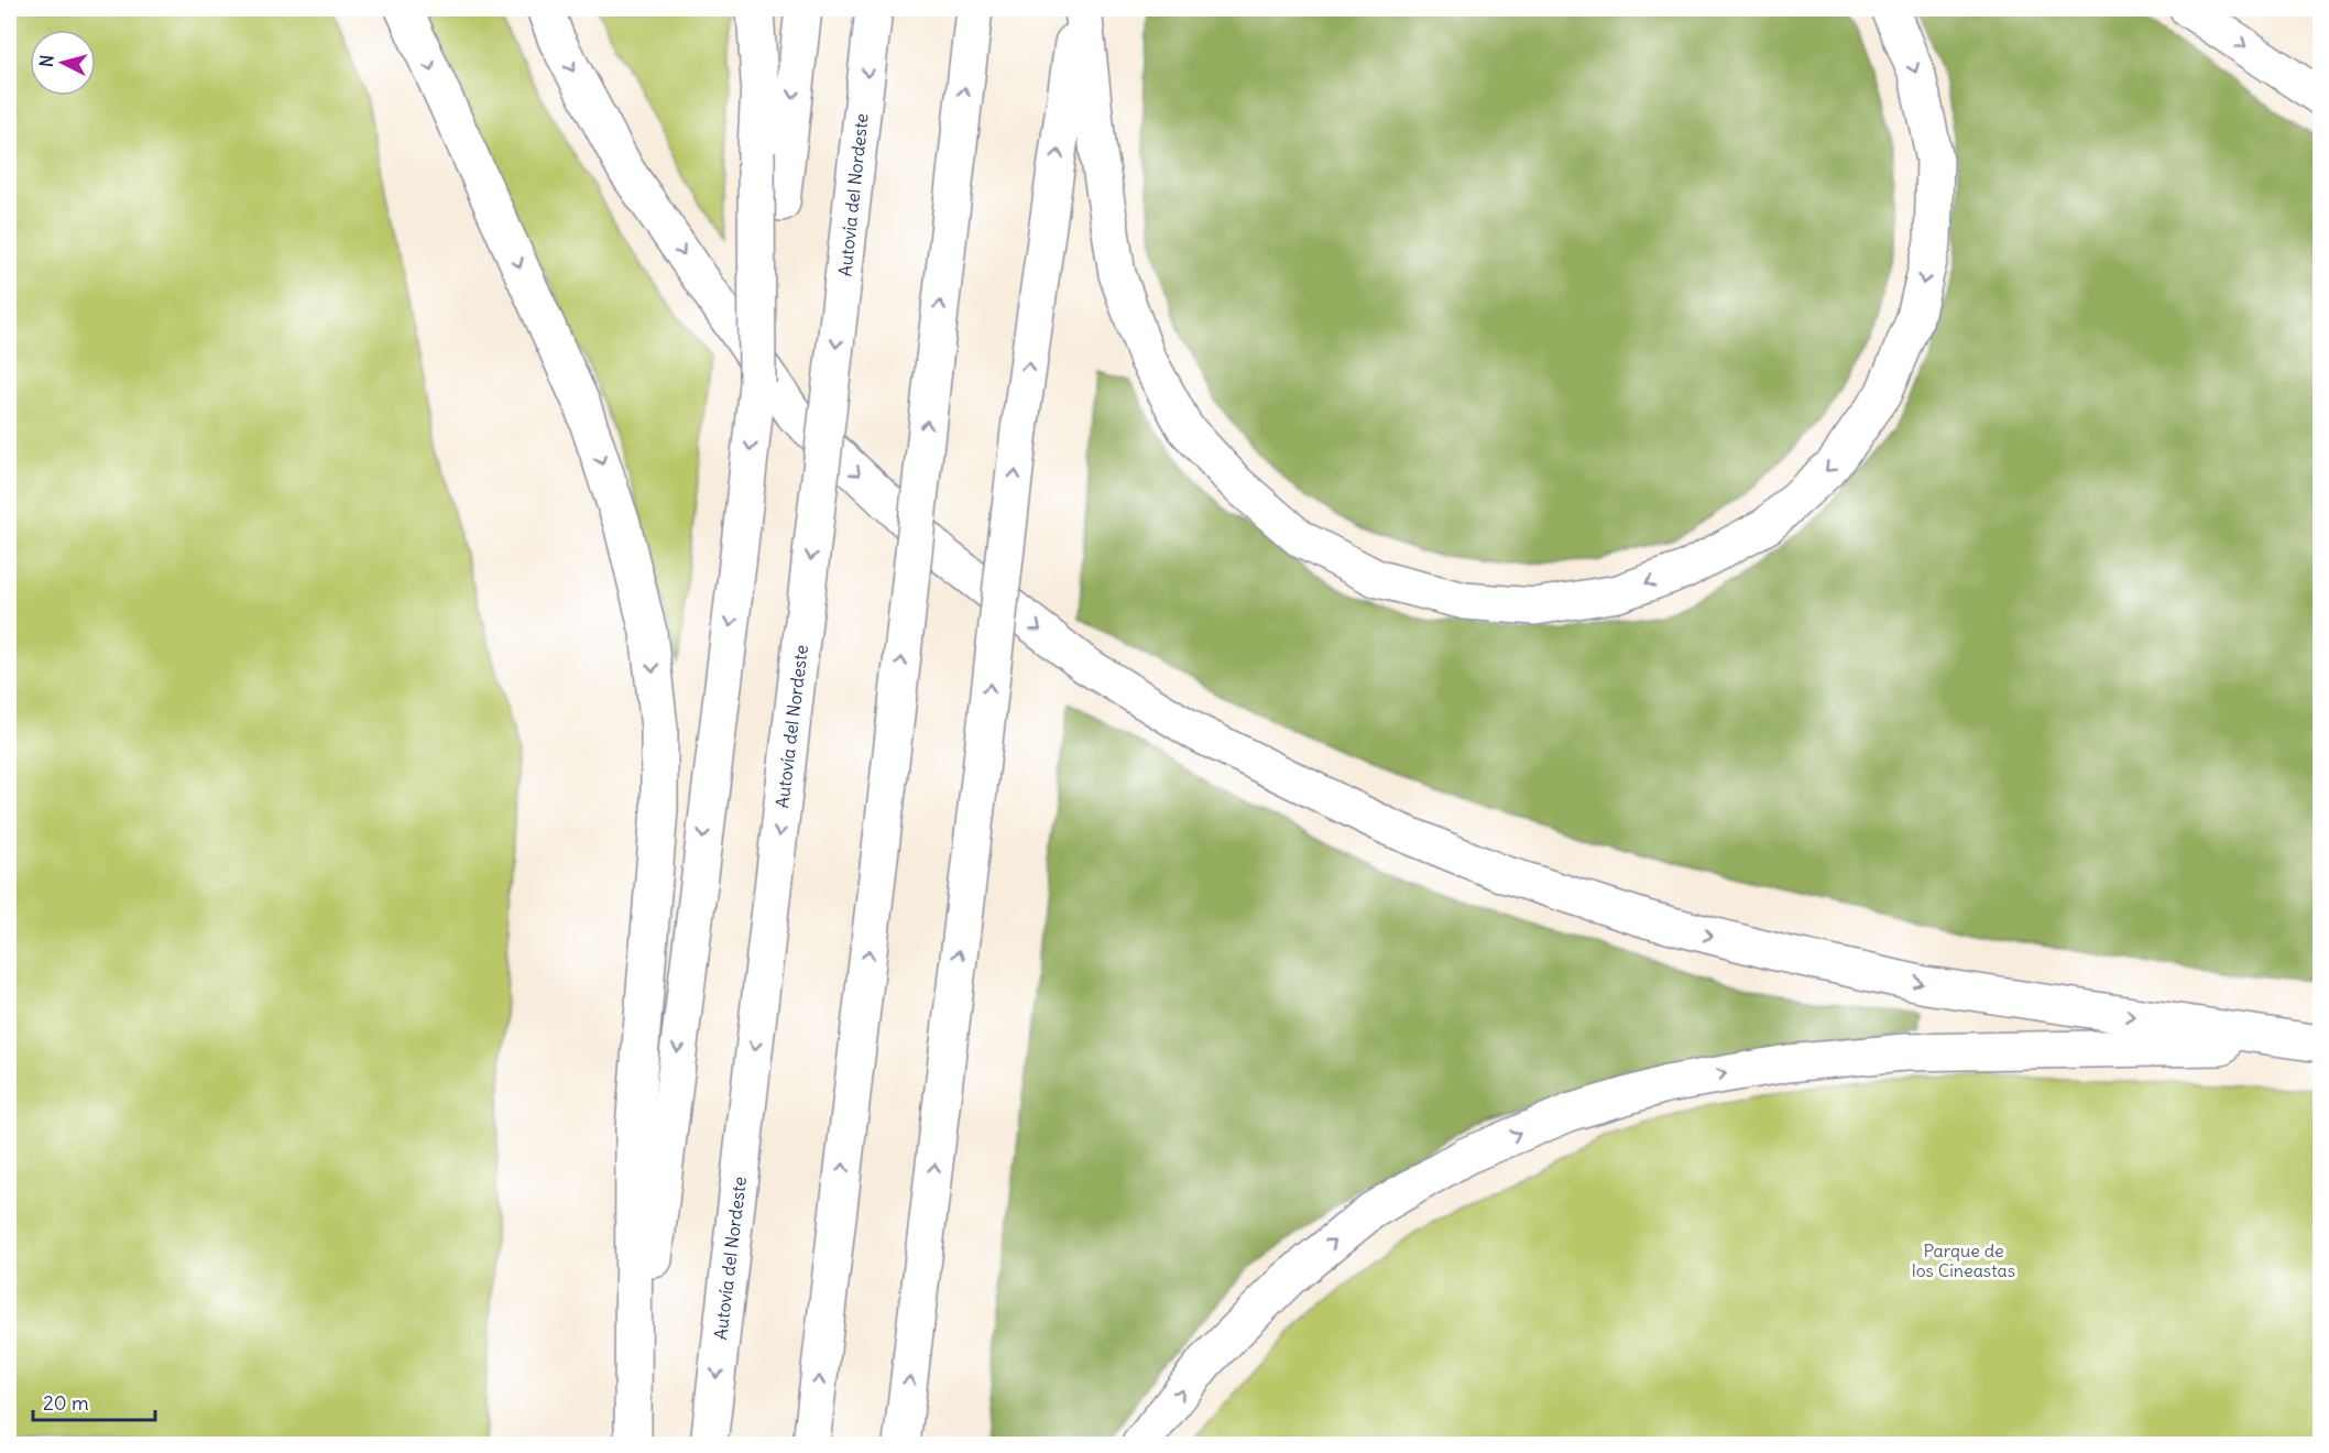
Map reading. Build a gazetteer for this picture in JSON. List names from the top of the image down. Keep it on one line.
{"streets":{"highway":["Autovía del Nordeste"]},"parks":["Parque de los Cineastas"],"scale_bar":"20 m","north":"left"}
